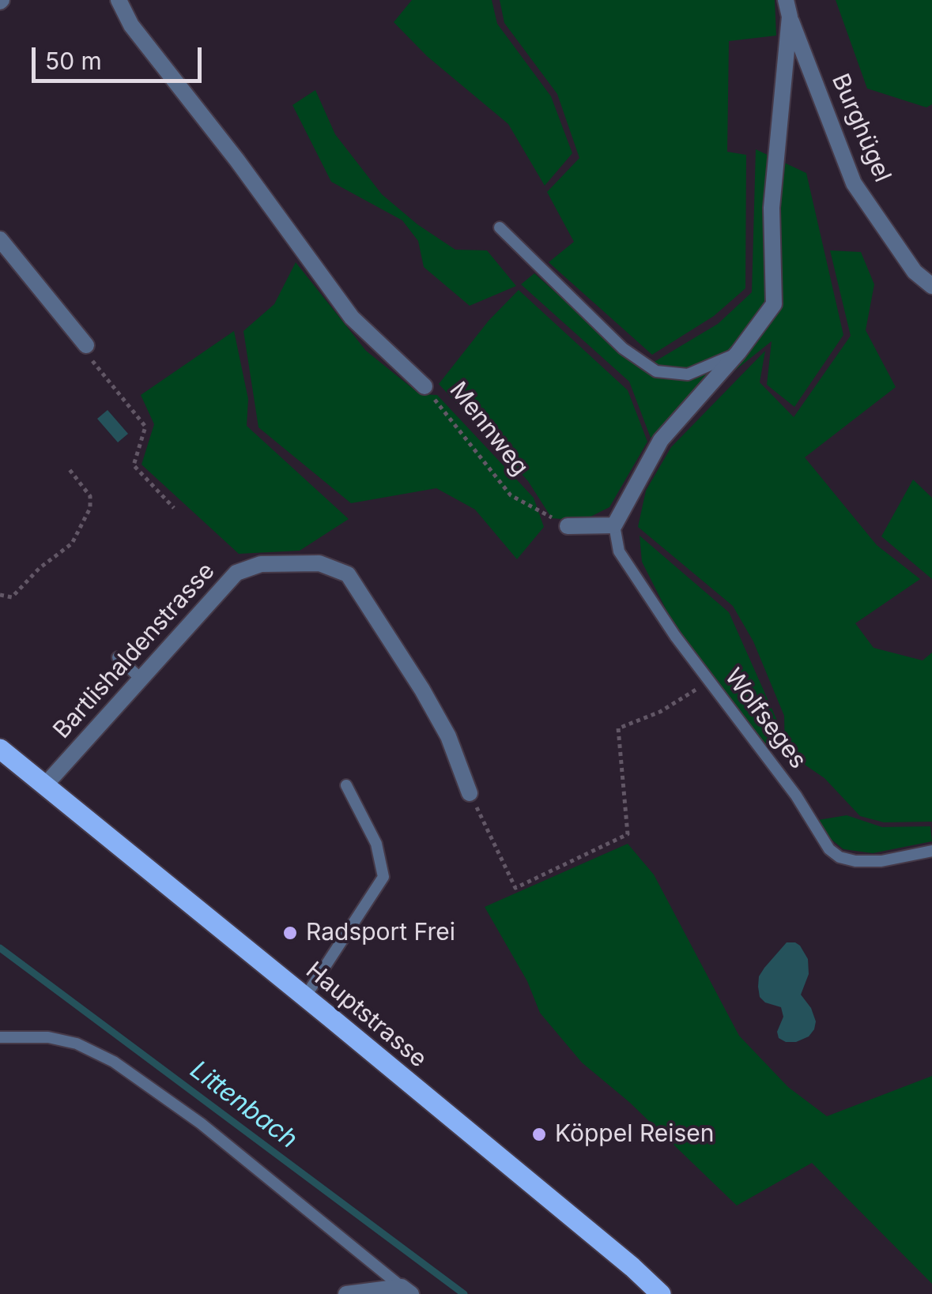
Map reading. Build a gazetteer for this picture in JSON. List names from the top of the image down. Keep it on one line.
{"streets":{"main road":["Hauptstrasse"],"street":["Burghügel","Mennweg","Bartlishaldenstrasse"],"lane":["Wolfseges"]},"crossings":[["Bartlishaldenstrasse","Hauptstrasse"]],"water":["Littenbach"],"places":["Radsport Frei","Köppel Reisen"],"scale_bar":"50 m"}
